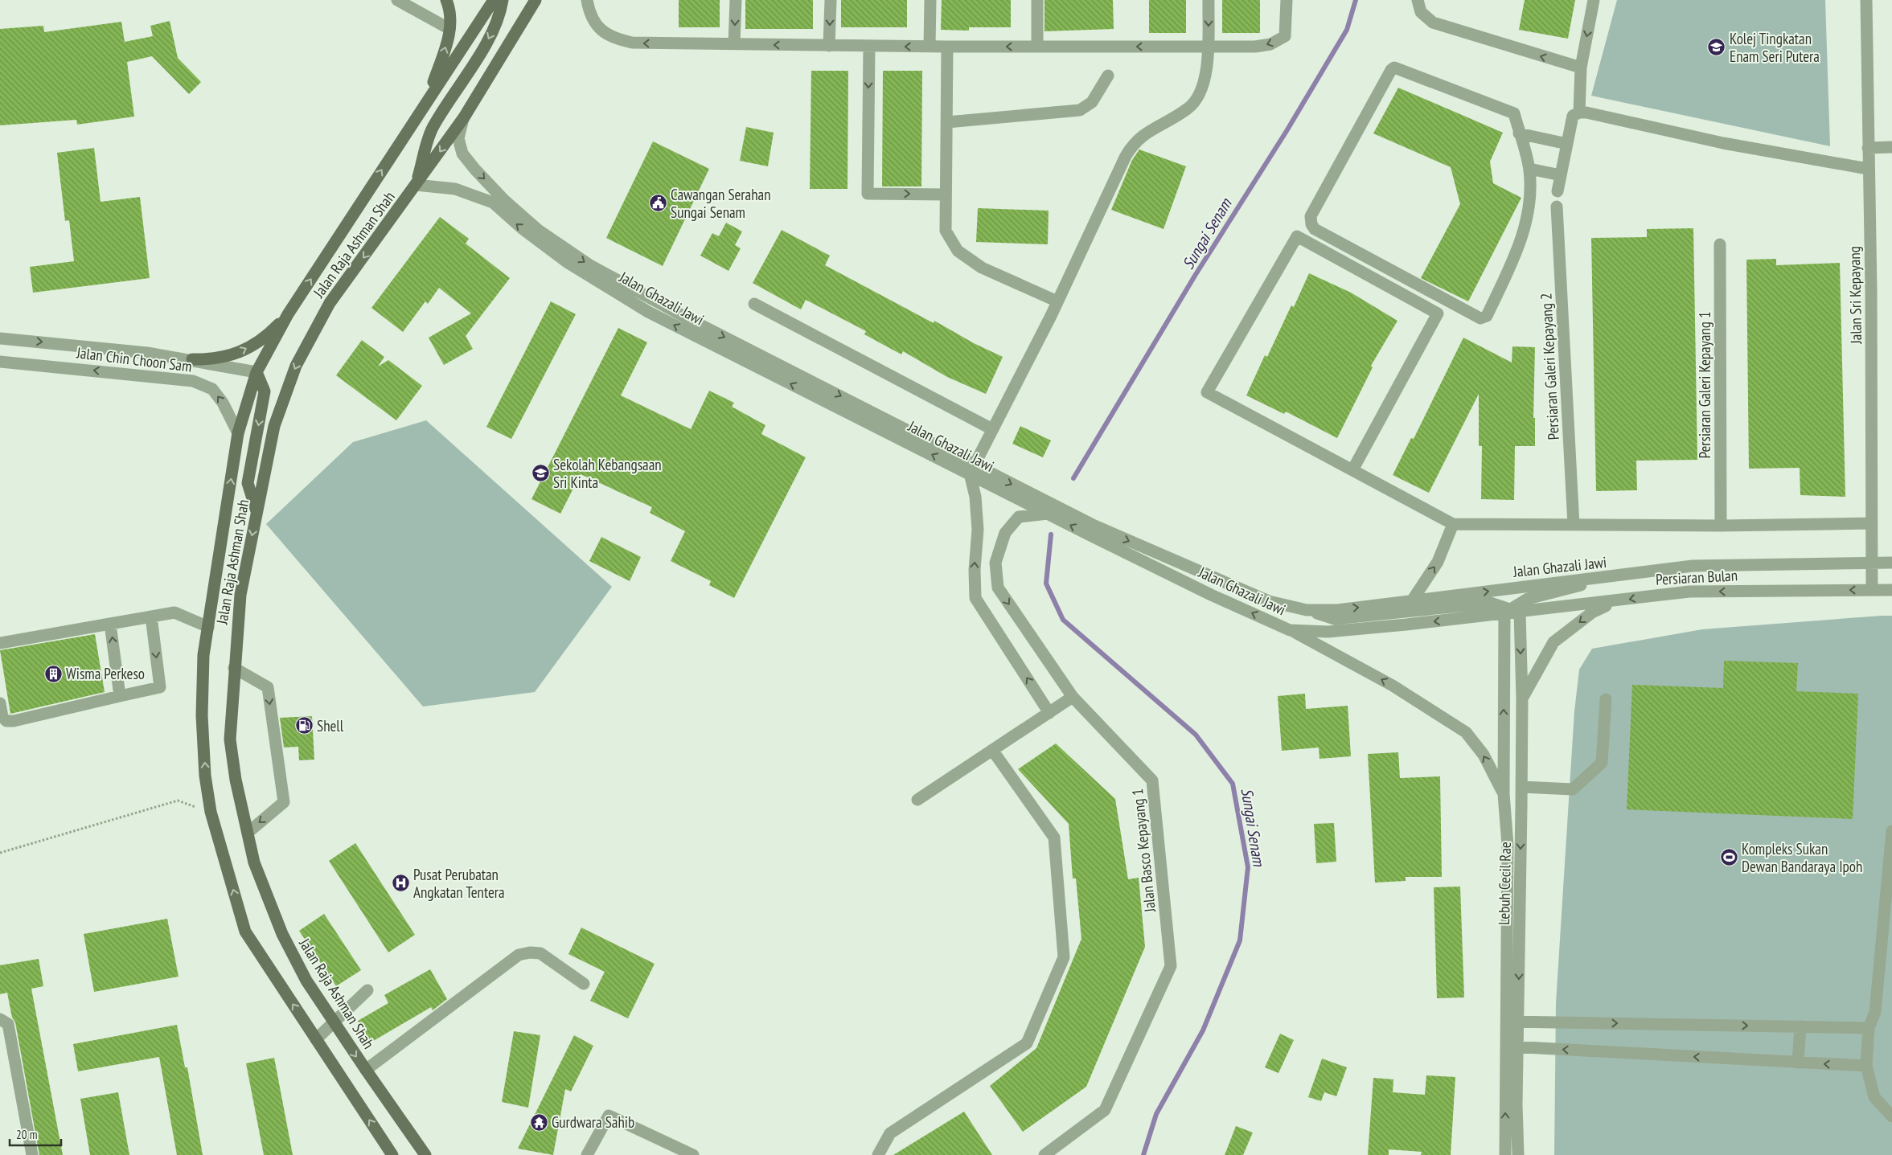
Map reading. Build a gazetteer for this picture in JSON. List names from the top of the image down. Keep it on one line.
{"streets":{"main road":["Jalan Raja Ashman Shah"],"street":["Jalan Sri Kepayang","Jalan Ghazali Jawi","Jalan Chin Choon Sam","Persiaran Galeri Kepayang 2","Persiaran Galeri Kepayang 1","Persiaran Bulan","Jalan Basco Kepayang 1","Lebuh Cecil Rae"]},"crossings":[["Jalan Raja Ashman Shah","Jalan Ghazali Jawi"],["Jalan Raja Ashman Shah","Jalan Chin Choon Sam"],["Jalan Sri Kepayang","Jalan Ghazali Jawi"],["Jalan Sri Kepayang","Persiaran Bulan"],["Jalan Ghazali Jawi","Persiaran Bulan"],["Jalan Ghazali Jawi","Jalan Basco Kepayang 1"],["Jalan Ghazali Jawi","Lebuh Cecil Rae"],["Persiaran Bulan","Lebuh Cecil Rae"]],"water":["Sungai Senam"],"places":{"school or university":["Kolej Tingkatan Enam Seri Putera","Sekolah Kebangsaan Sri Kinta"],"public building":["Cawangan Serahan Sungai Senam"],"building":["Wisma Perkeso"],"fuel station":["Shell"],"sports":["Kompleks Sukan Dewan Bandaraya Ipoh"],"hospital":["Pusat Perubatan Angkatan Tentera"],"temple":["Gurdwara Sahib"]},"scale_bar":"20 m"}
